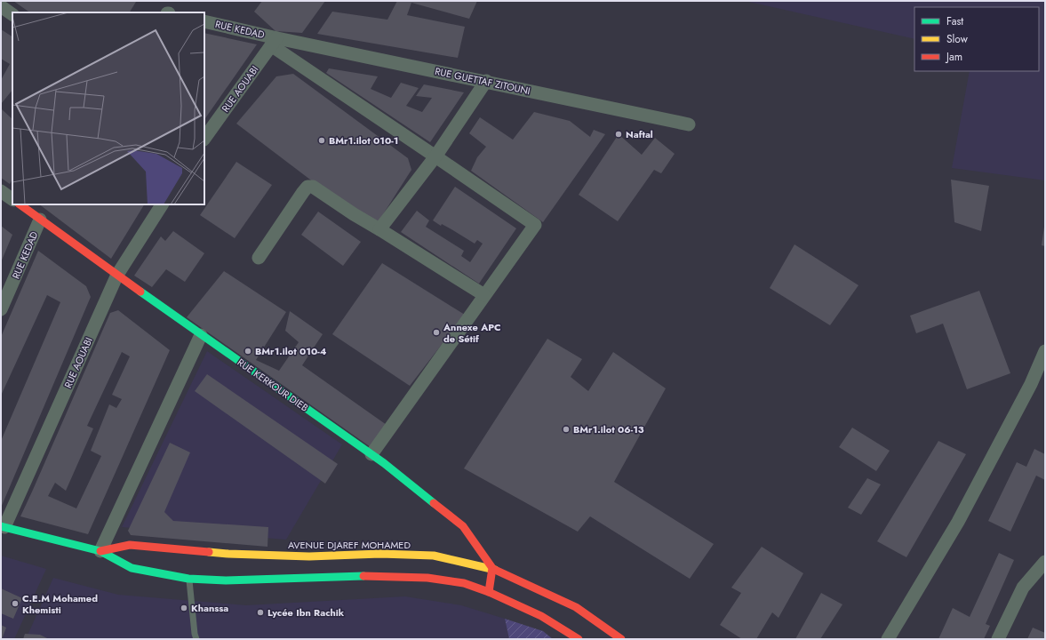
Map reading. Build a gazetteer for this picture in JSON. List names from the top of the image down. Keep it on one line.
{"streets":{"street":["RUE KEDAD","RUE GUETTAF ZITOUNI","RUE AOUABI","RUE KERKOUR DIEB","AVENUE DJAREF MOHAMED"]},"crossings":[["RUE KEDAD","RUE GUETTAF ZITOUNI"],["RUE KEDAD","RUE AOUABI"],["RUE KEDAD","RUE KERKOUR DIEB"],["RUE GUETTAF ZITOUNI","RUE AOUABI"],["RUE AOUABI","RUE KERKOUR DIEB"],["RUE KERKOUR DIEB","AVENUE DJAREF MOHAMED"]],"places":["Naftal","BMr1.ilot 010-1","Annexe APC de Sétif","BMr1.ilot 010-4","BMr1.ilot 06-13","C.E.M Mohamed Khemisti","Khanssa","Lycée Ibn Rachik"],"legend":["Fast","Slow","Jam"]}
